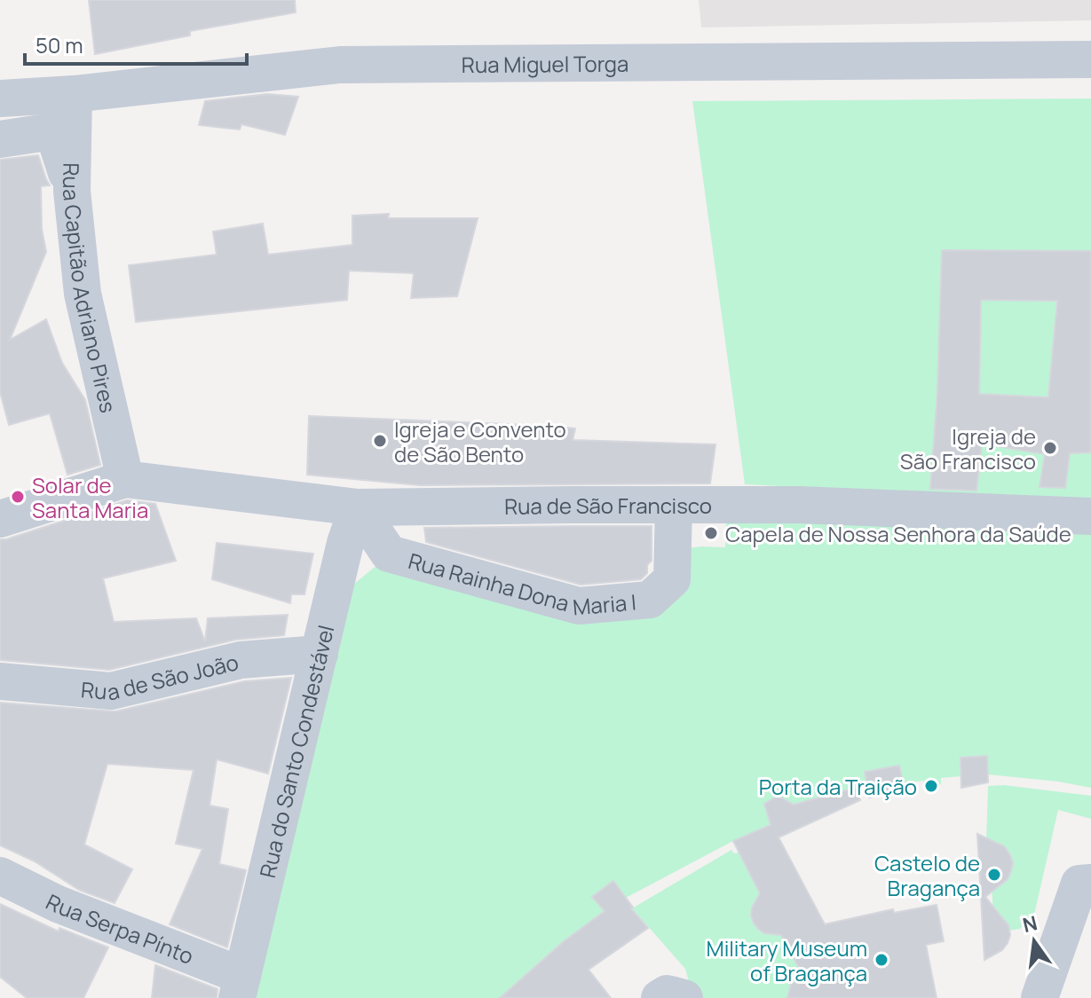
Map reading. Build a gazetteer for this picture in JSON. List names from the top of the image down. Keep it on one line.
{"streets":{"street":["Rua Miguel Torga","Rua Capitão Adriano Pires","Rua de São Francisco","Rua Rainha Dona Maria I","Rua de São João","Rua do Santo Condestável","Rua Serpa Pínto"]},"crossings":[["Rua Miguel Torga","Rua Capitão Adriano Pires"],["Rua Capitão Adriano Pires","Rua de São Francisco"],["Rua de São Francisco","Rua Rainha Dona Maria I"],["Rua de São Francisco","Rua do Santo Condestável"],["Rua Rainha Dona Maria I","Rua do Santo Condestável"],["Rua de São João","Rua do Santo Condestável"],["Rua do Santo Condestável","Rua Serpa Pínto"]],"places":["Igreja e Convento de São Bento","Igreja de São Francisco","Solar de Santa Maria","Capela de Nossa Senhora da Saúde","Porta da Traição","Castelo de Bragança","Military Museum of Bragança"],"scale_bar":"50 m","north":"top"}
